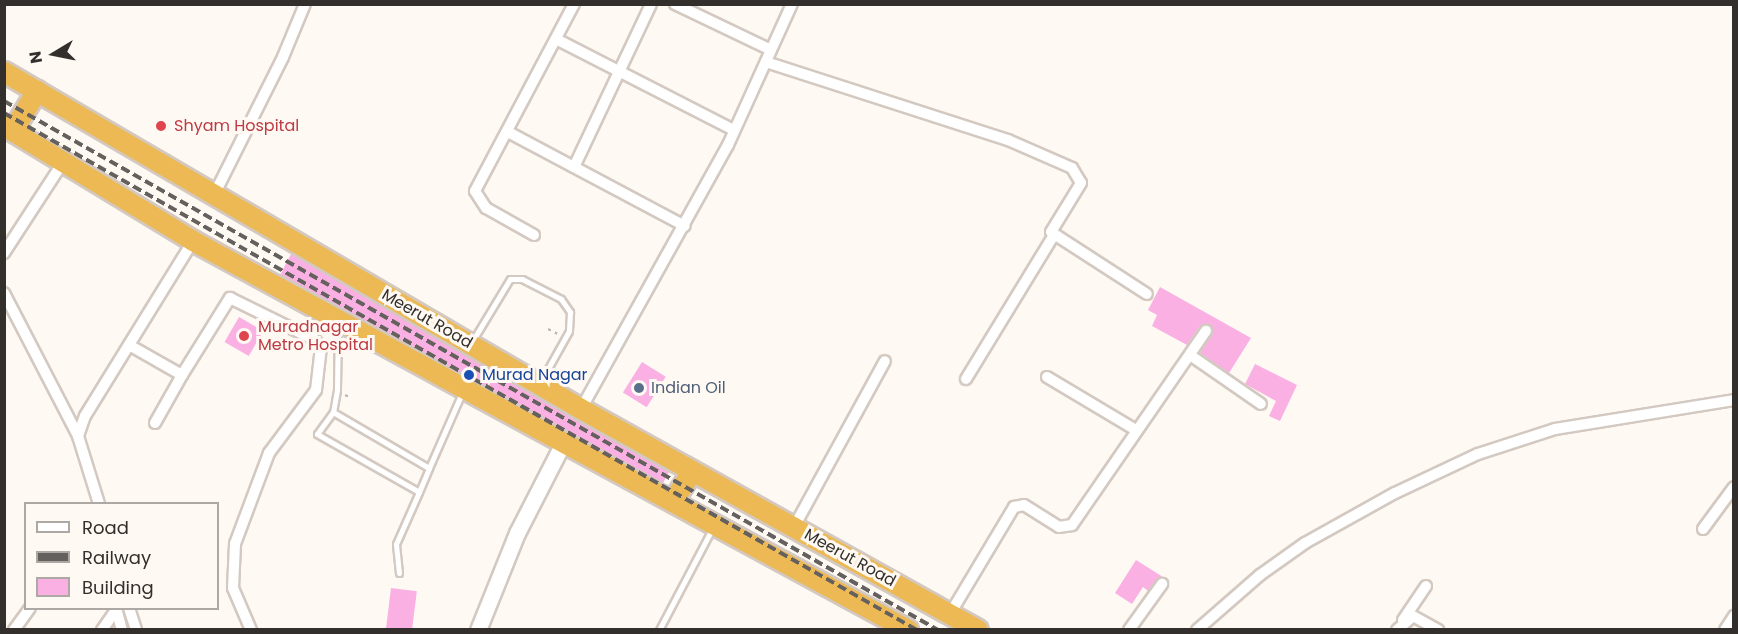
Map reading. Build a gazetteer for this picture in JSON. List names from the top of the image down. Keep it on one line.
{"streets":{"highway":["Meerut Road"]},"places":["Shyam Hospital","Muradnagar Metro Hospital","Murad Nagar","Indian Oil"],"legend":["Road","Railway","Building"],"north":"left"}
